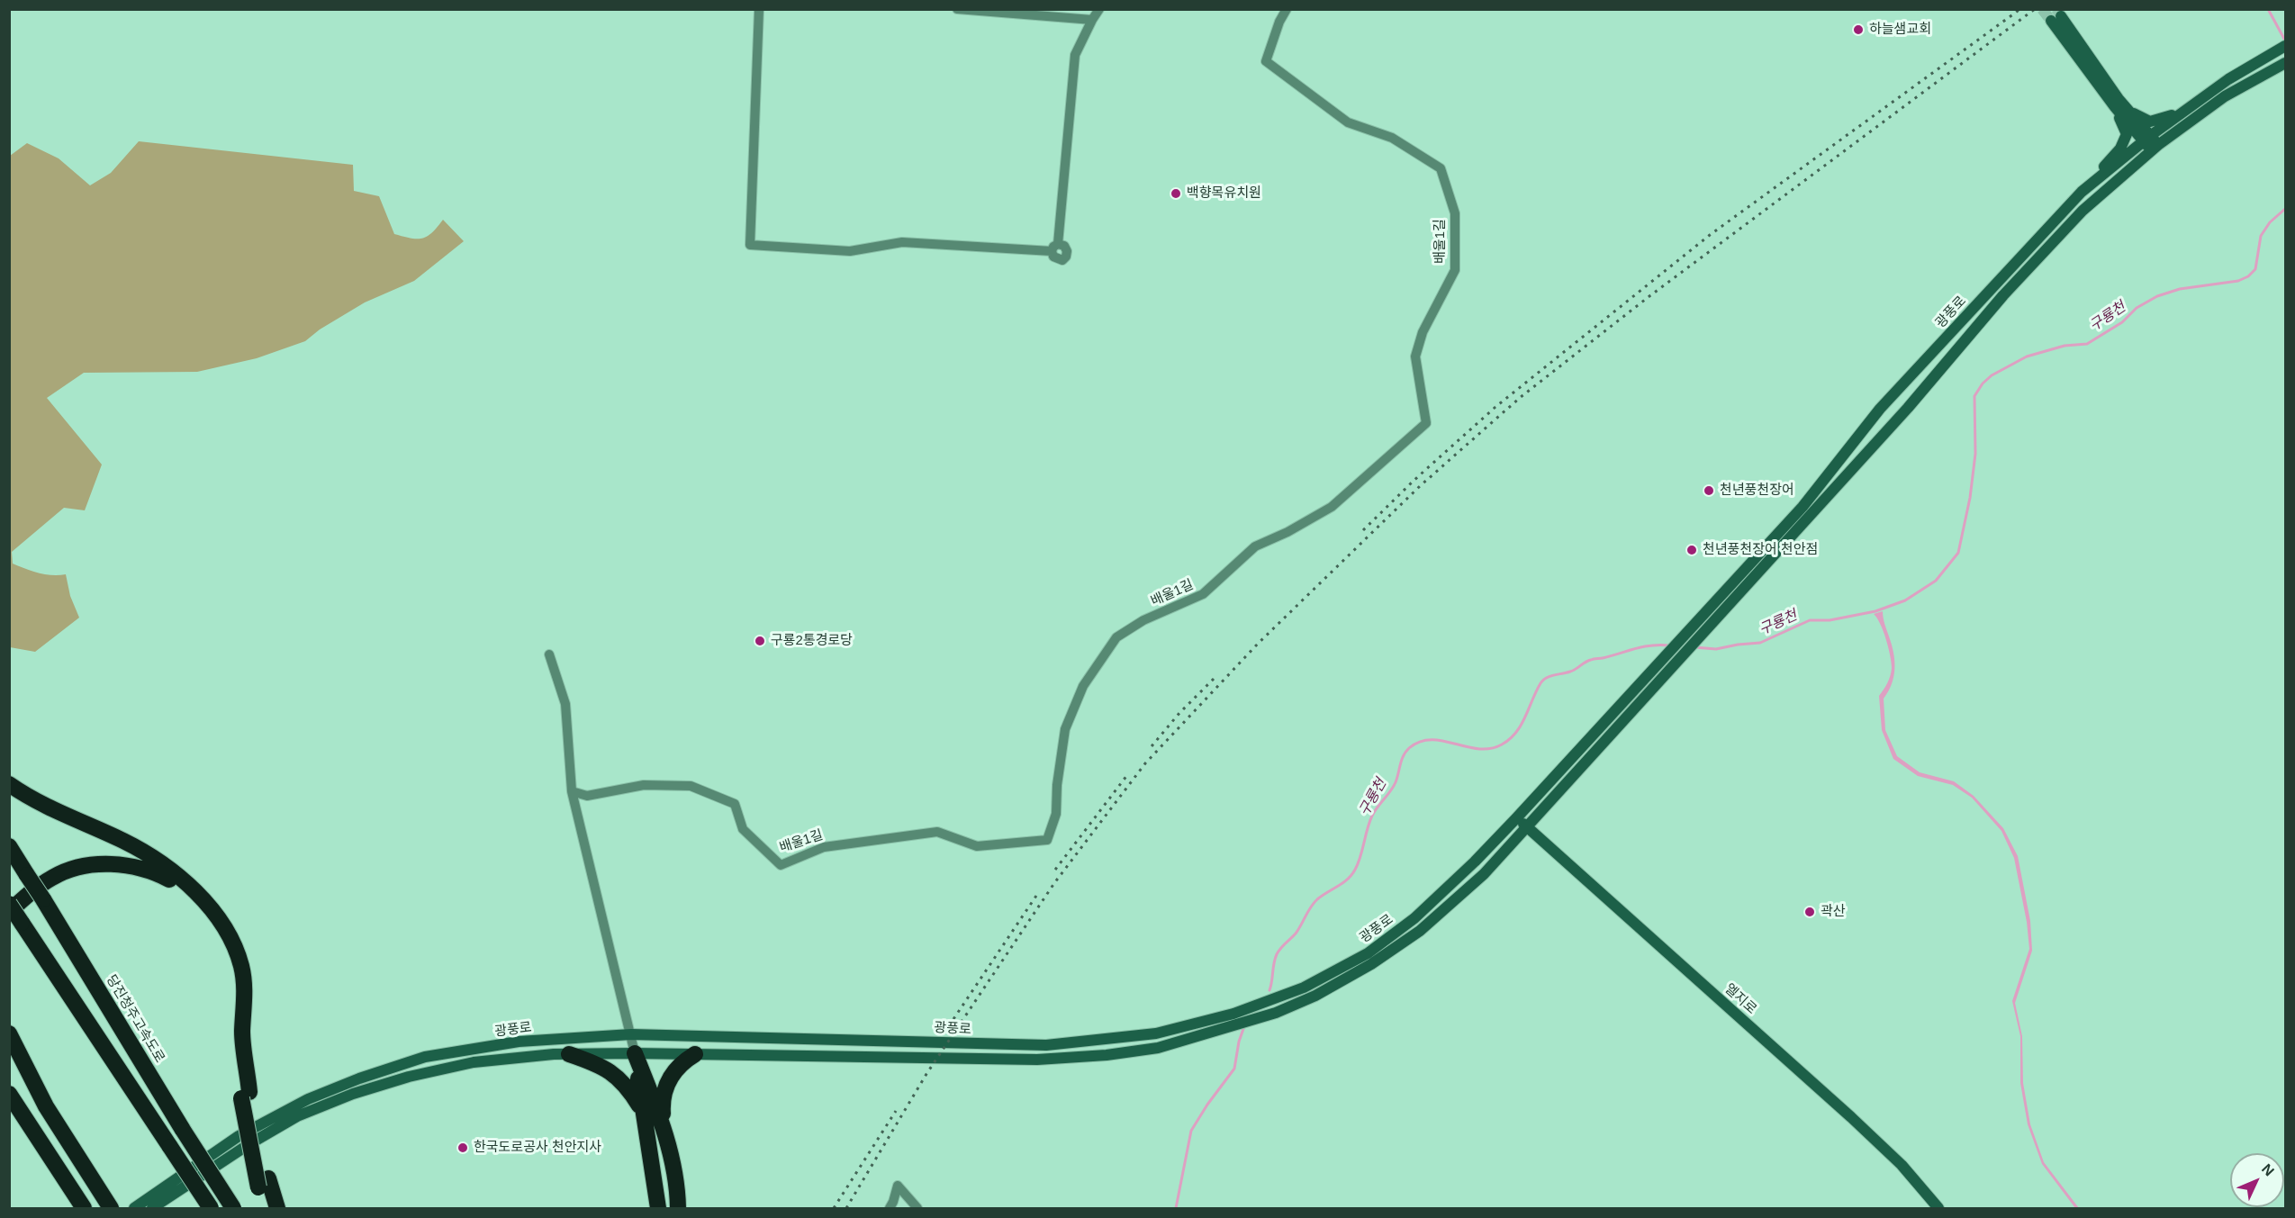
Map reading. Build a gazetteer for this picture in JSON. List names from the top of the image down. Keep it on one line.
{"streets":{"highway":["당진청주고속도로"],"main road":["광풍로","엘지로"],"street":["배울1길"]},"crossings":[["광풍로","엘지로"]],"water":["구룡천"],"places":["하늘샘교회","백향목유치원","천년풍천장어","천년풍천장어 천안점","구룡2통경로당","곽산","한국도로공사 천안지사"],"north":"top right"}
